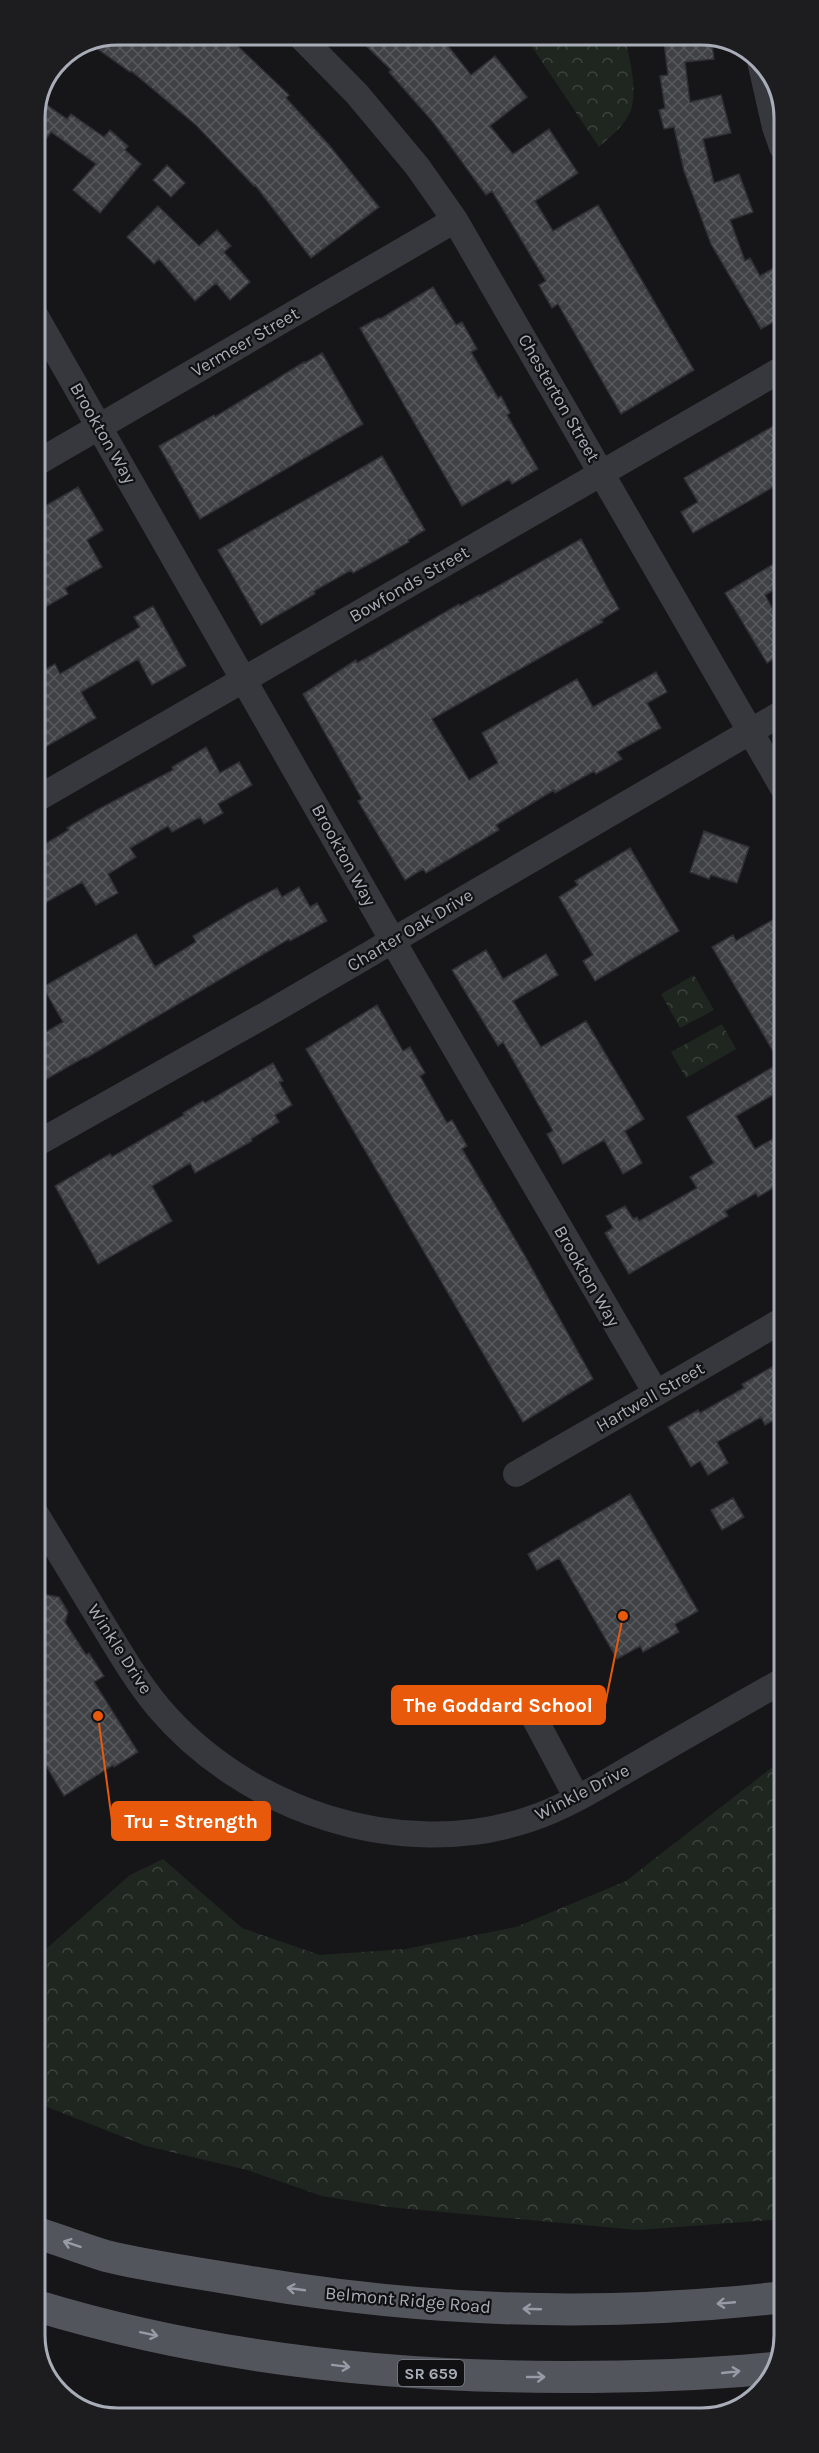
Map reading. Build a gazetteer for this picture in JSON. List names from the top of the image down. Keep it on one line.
{"streets":{"main road":["Belmont Ridge Road","SR 659"],"street":["Vermeer Street","Chesterton Street","Brookton Way","Bowfonds Street","Charter Oak Drive","Hartwell Street","Winkle Drive"]},"crossings":[["Vermeer Street","Chesterton Street"],["Vermeer Street","Brookton Way"],["Chesterton Street","Bowfonds Street"],["Chesterton Street","Charter Oak Drive"],["Brookton Way","Bowfonds Street"],["Brookton Way","Charter Oak Drive"],["Brookton Way","Hartwell Street"]],"places":["The Goddard School","Tru = Strength"]}
